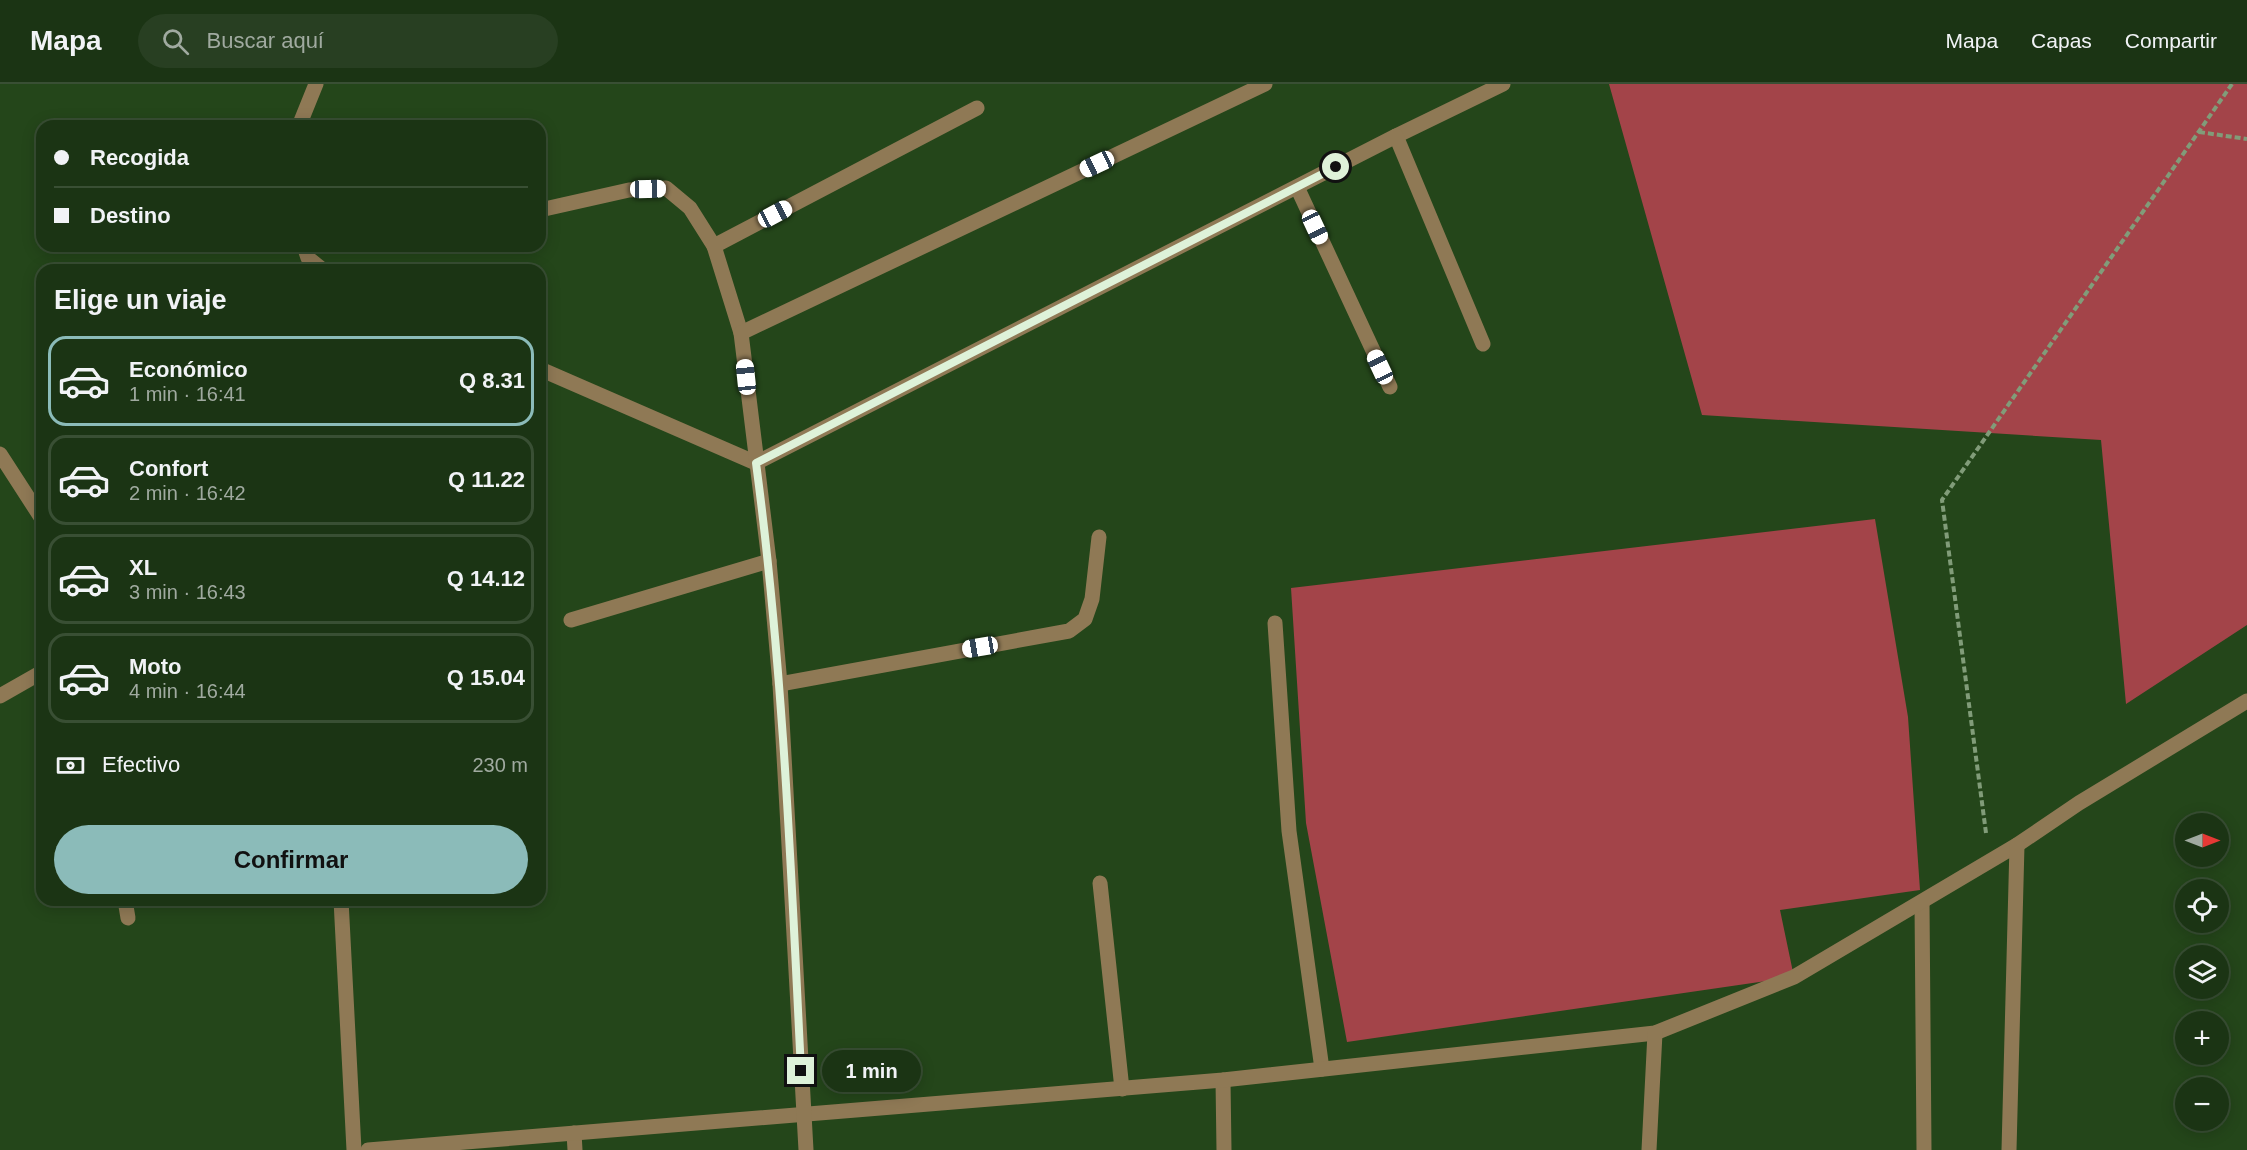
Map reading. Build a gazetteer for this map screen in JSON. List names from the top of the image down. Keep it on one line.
{"north":"right","page":{"header":"Mapa","search":"Buscar aquí","nav":["Mapa","Capas","Compartir"],"banner":["Recogida","Destino"],"heading":"Elige un viaje","list":[{"name":"Económico","note":"1 min · 16:41","value":"Q 8.31"},{"name":"Confort","note":"2 min · 16:42","value":"Q 11.22"},{"name":"XL","note":"3 min · 16:43","value":"Q 14.12"},{"name":"Moto","note":"4 min · 16:44","value":"Q 15.04"}],"pay":["Efectivo","230 m"],"map_buttons":["+","−"],"buttons":"Confirmar","bubble":"1 min"}}
